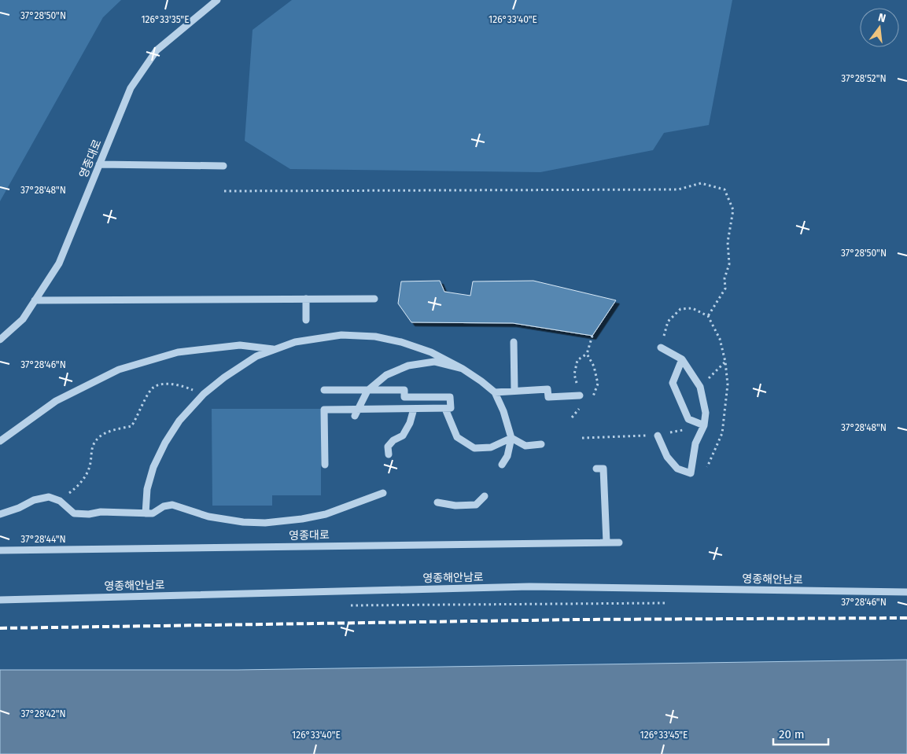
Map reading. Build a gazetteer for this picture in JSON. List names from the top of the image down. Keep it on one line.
{"streets":{"street":["영종대로","영종해안남로"]},"scale_bar":"20 m","north":"top","coordinates":["37°28'50\"N","126°33'35\"E","126°33'40\"E","37°28'52\"N","37°28'48\"N","37°28'46\"N","37°28'44\"N","37°28'42\"N","126°33'45\"E"]}
